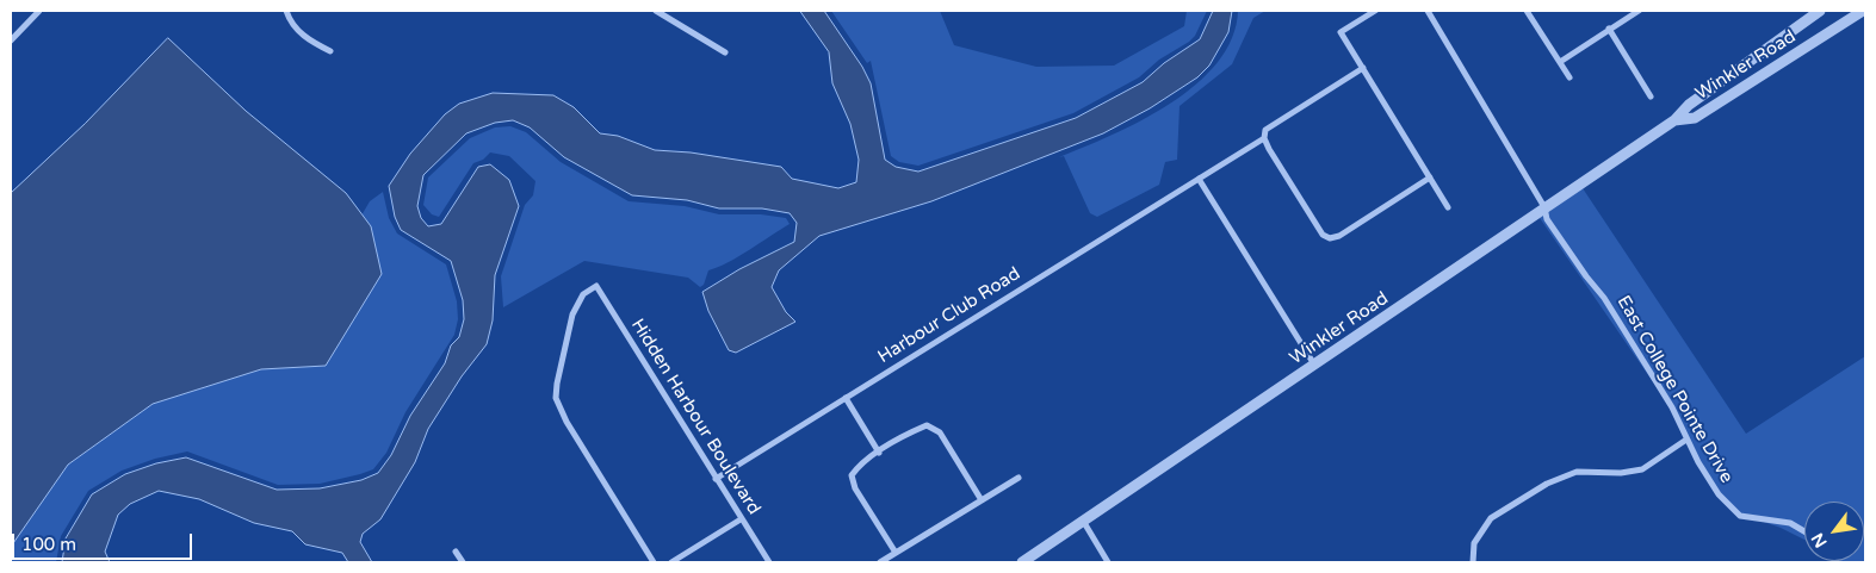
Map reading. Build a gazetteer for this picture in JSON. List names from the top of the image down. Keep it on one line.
{"streets":{"street":["Winkler Road","Harbour Club Road","East College Pointe Drive","Hidden Harbour Boulevard"]},"crossings":[["Winkler Road","East College Pointe Drive"],["Harbour Club Road","Hidden Harbour Boulevard"]],"scale_bar":"100 m","north":"bottom left"}
